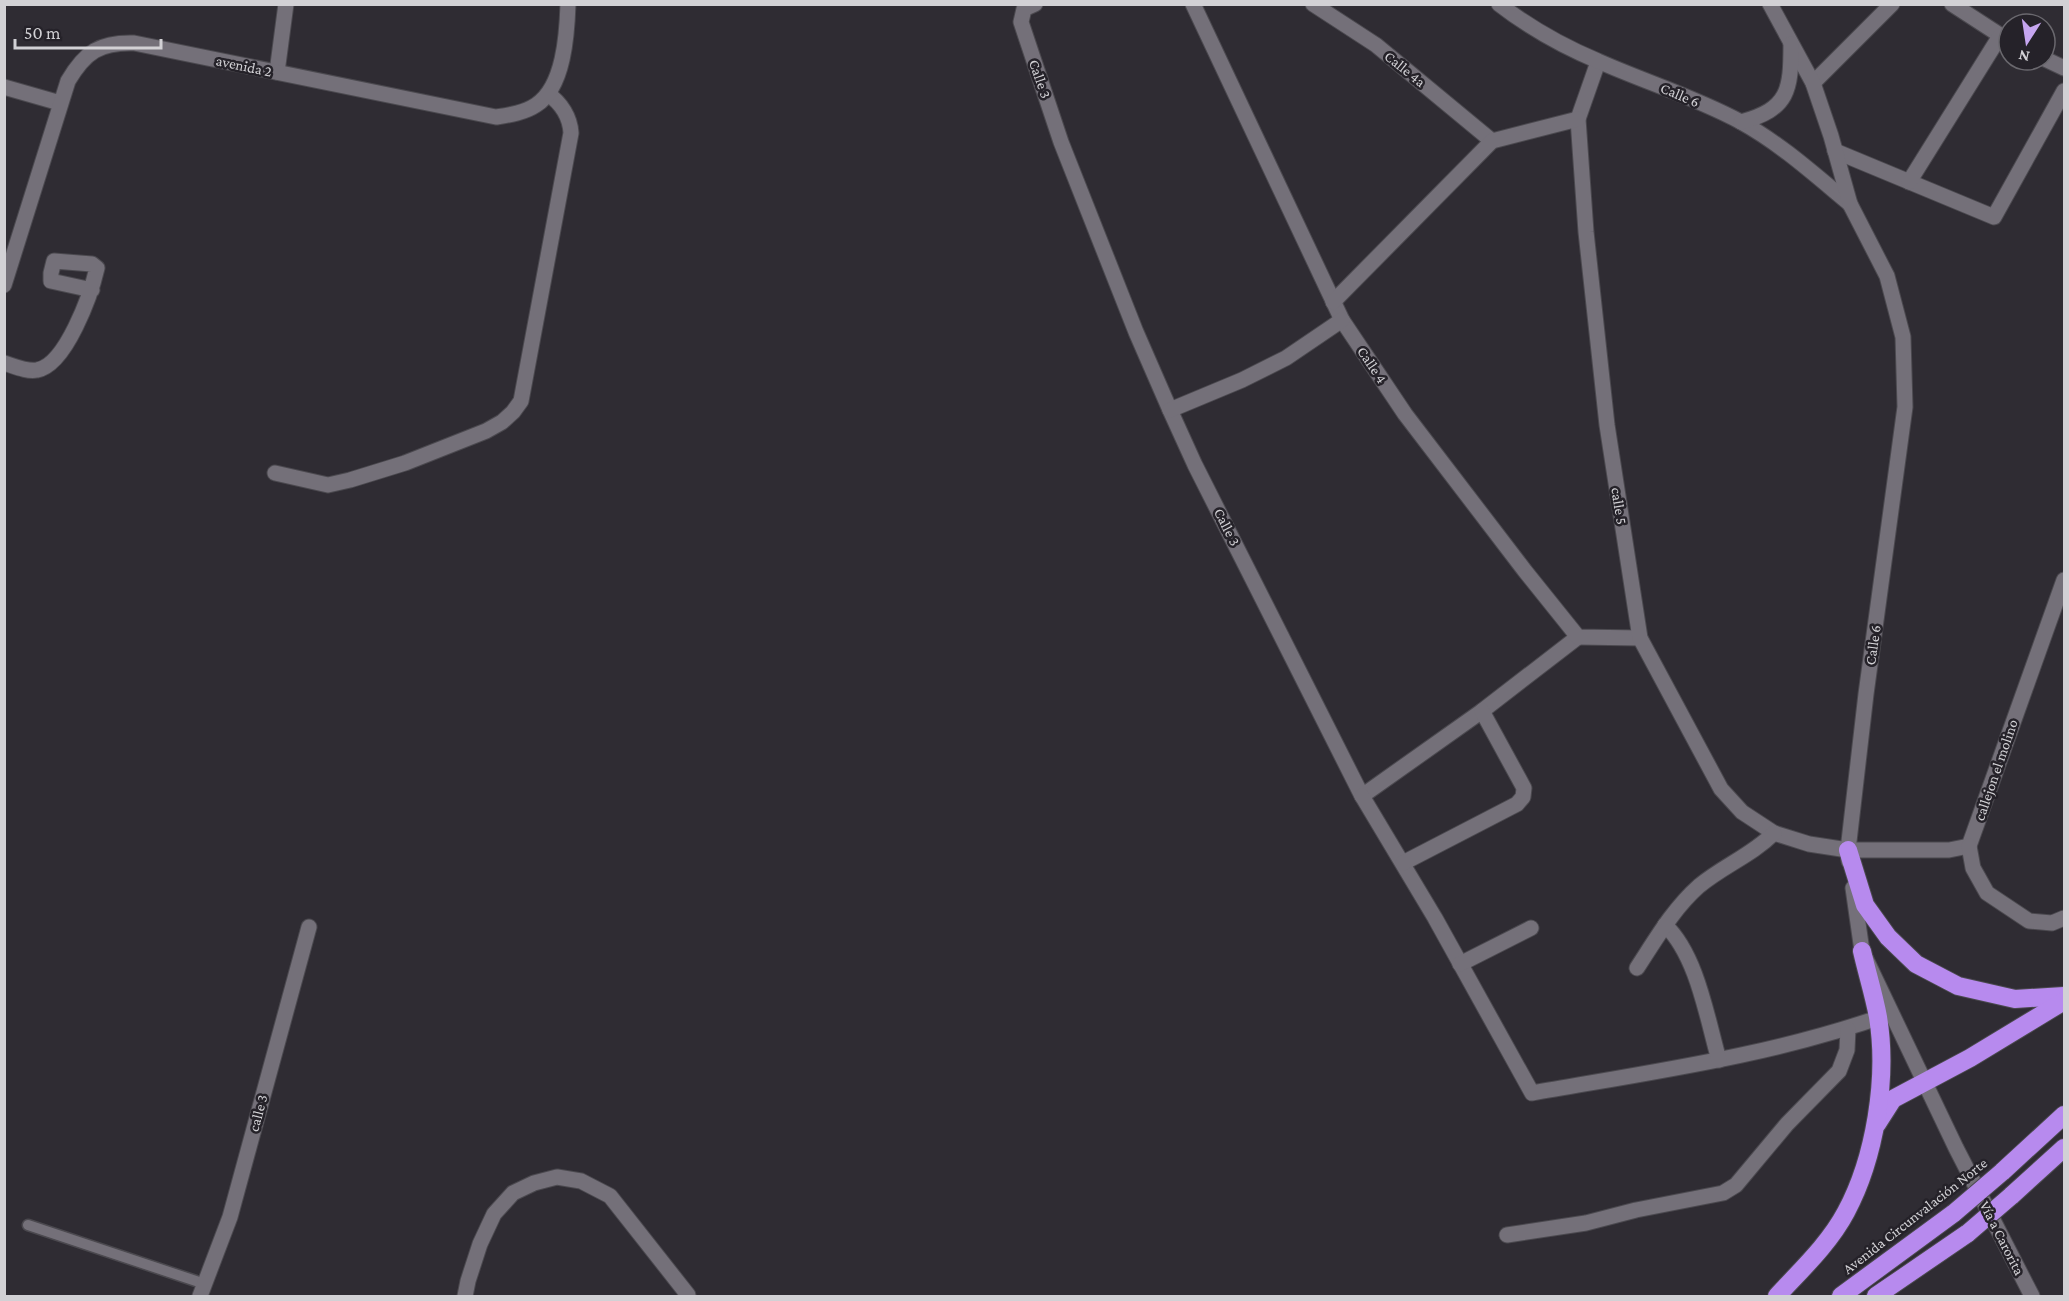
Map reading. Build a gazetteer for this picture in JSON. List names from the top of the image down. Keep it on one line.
{"streets":{"highway":["Avenida Circunvalación Norte"],"street":["avenida 2","Calle 4a","Calle 3","Calle 6","Calle 4","calle 5","callejon el molino","calle 3","Vía a Carorita"]},"crossings":[["Calle 6","calle 5"]],"scale_bar":"50 m","north":"bottom"}
